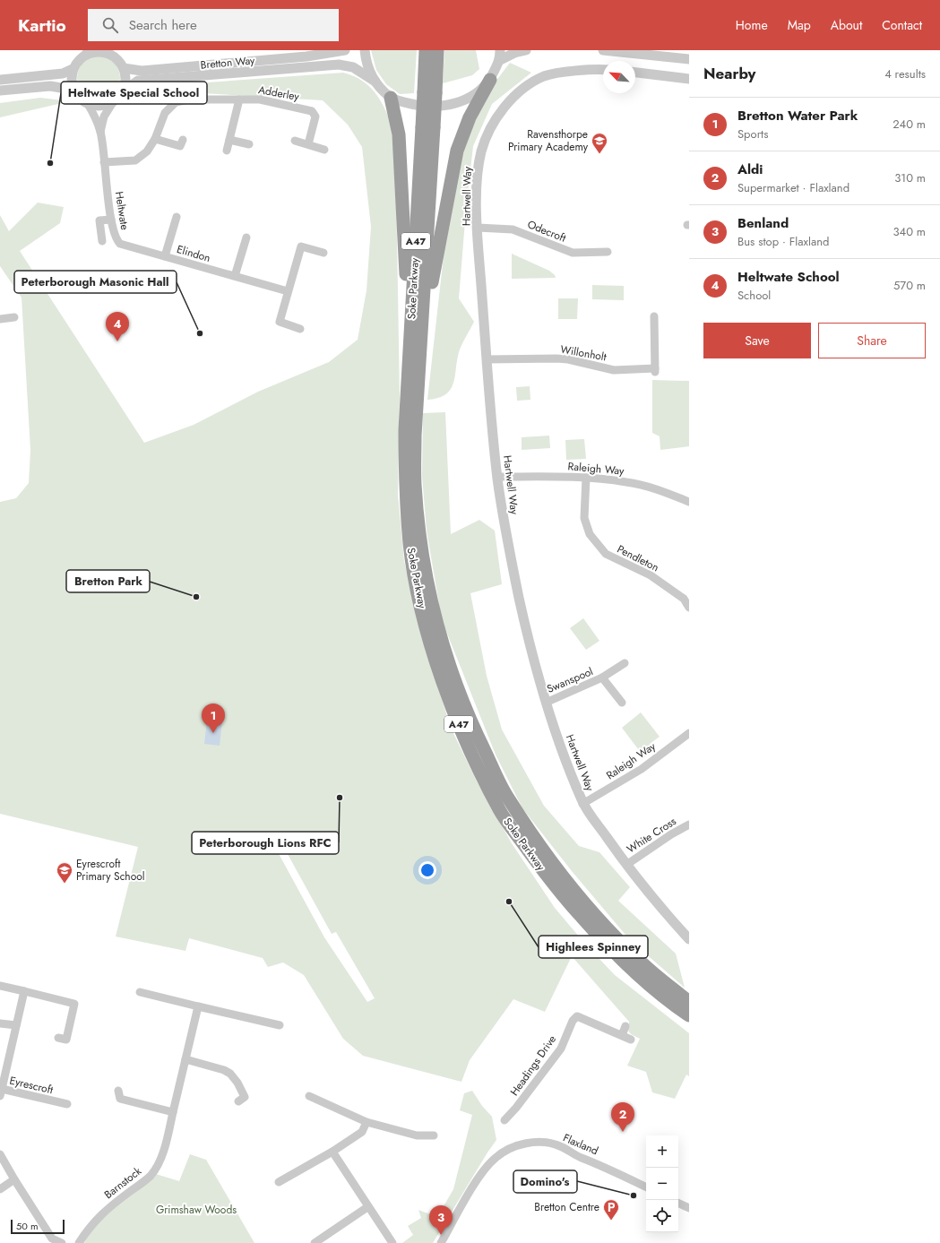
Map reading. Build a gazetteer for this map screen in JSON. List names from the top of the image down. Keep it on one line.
{"streets":{"highway":["A47","Soke Parkway"],"street":["Bretton Way","Adderley","Hartwell Way","Heltwate","Odecroft","Elindon","Willonholt","Raleigh Way","Pendleton","Swanspool","White Cross","Headings Drive","Eyrescroft","Flaxland","Barnstock"]},"crossings":[["Bretton Way","Heltwate"],["Adderley","Heltwate"],["Hartwell Way","Odecroft"],["Hartwell Way","Willonholt"],["Hartwell Way","Raleigh Way"],["Hartwell Way","Swanspool"],["Hartwell Way","White Cross"],["Heltwate","Elindon"],["A47","Soke Parkway"],["Raleigh Way","Pendleton"]],"parks":["Grimshaw Woods"],"places":{"school or university":["Ravensthorpe Primary Academy","Eyrescroft Primary School"],"other":["Heltwate Special School","Peterborough Masonic Hall","Bretton Park","Peterborough Lions RFC","Highlees Spinney","Domino's"],"parking":["Bretton Centre"]},"scale_bar":"50 m","north":"top left","page":{"header":"Kartio","search":"Search here","nav":["Home","Map","About","Contact"],"heading":["Nearby","4 results"],"list":[{"mark":"1","name":"Bretton Water Park","note":"Sports","value":"240 m"},{"mark":"2","name":"Aldi","note":"Supermarket · Flaxland","value":"310 m"},{"mark":"3","name":"Benland","note":"Bus stop · Flaxland","value":"340 m"},{"mark":"4","name":"Heltwate School","note":"School","value":"570 m"}],"pins":["4","1","2","3"],"buttons":["Save","Share"],"map_buttons":["+","−"],"scale":"50 m"}}
